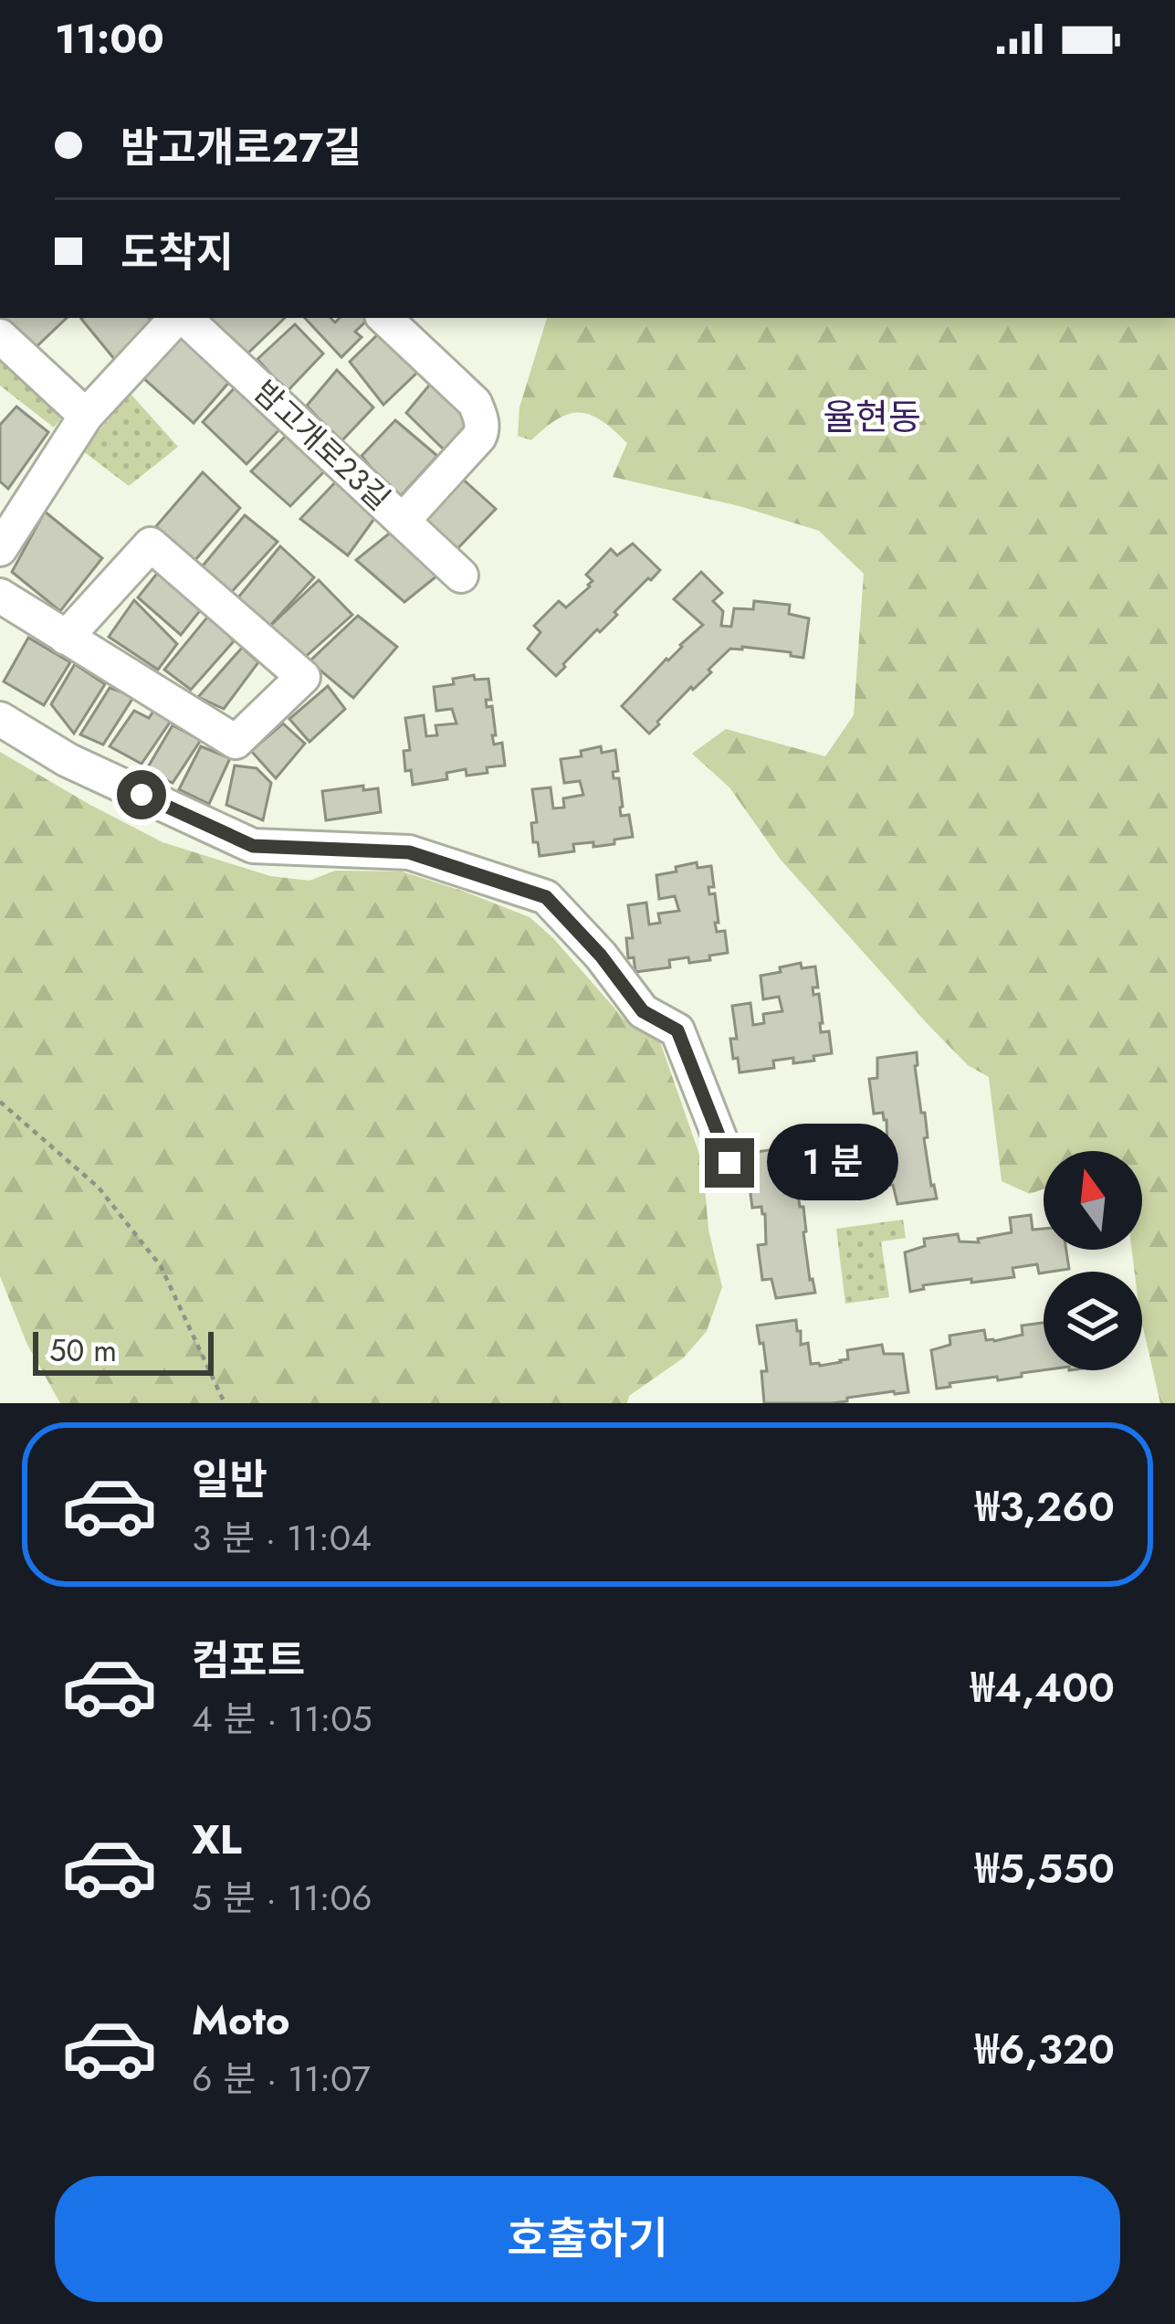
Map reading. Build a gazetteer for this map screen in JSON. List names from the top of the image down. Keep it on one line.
{"streets":{"street":["밤고개로23길"]},"districts":["율현동"],"scale_bar":"50 m","north":"top","page":{"status":"11:00","banner":["밤고개로27길","도착지"],"bubble":"1 분","scale":"50 m","list":[{"name":"일반","note":"3 분 · 11:04","value":"₩3,260"},{"name":"컴포트","note":"4 분 · 11:05","value":"₩4,400"},{"name":"XL","note":"5 분 · 11:06","value":"₩5,550"},{"name":"Moto","note":"6 분 · 11:07","value":"₩6,320"}],"buttons":"호출하기"}}
